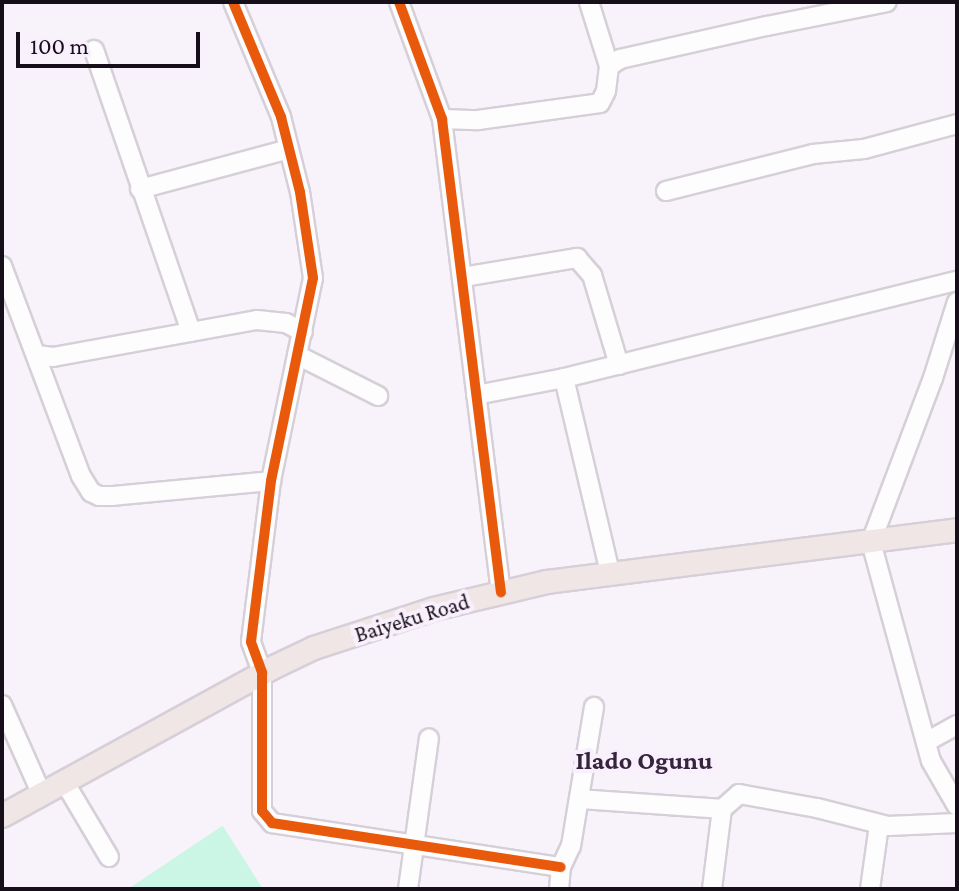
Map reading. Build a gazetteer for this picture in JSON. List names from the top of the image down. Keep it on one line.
{"streets":{"main road":["Baiyeku Road"]},"districts":["Ilado Ogunu"],"scale_bar":"100 m"}
